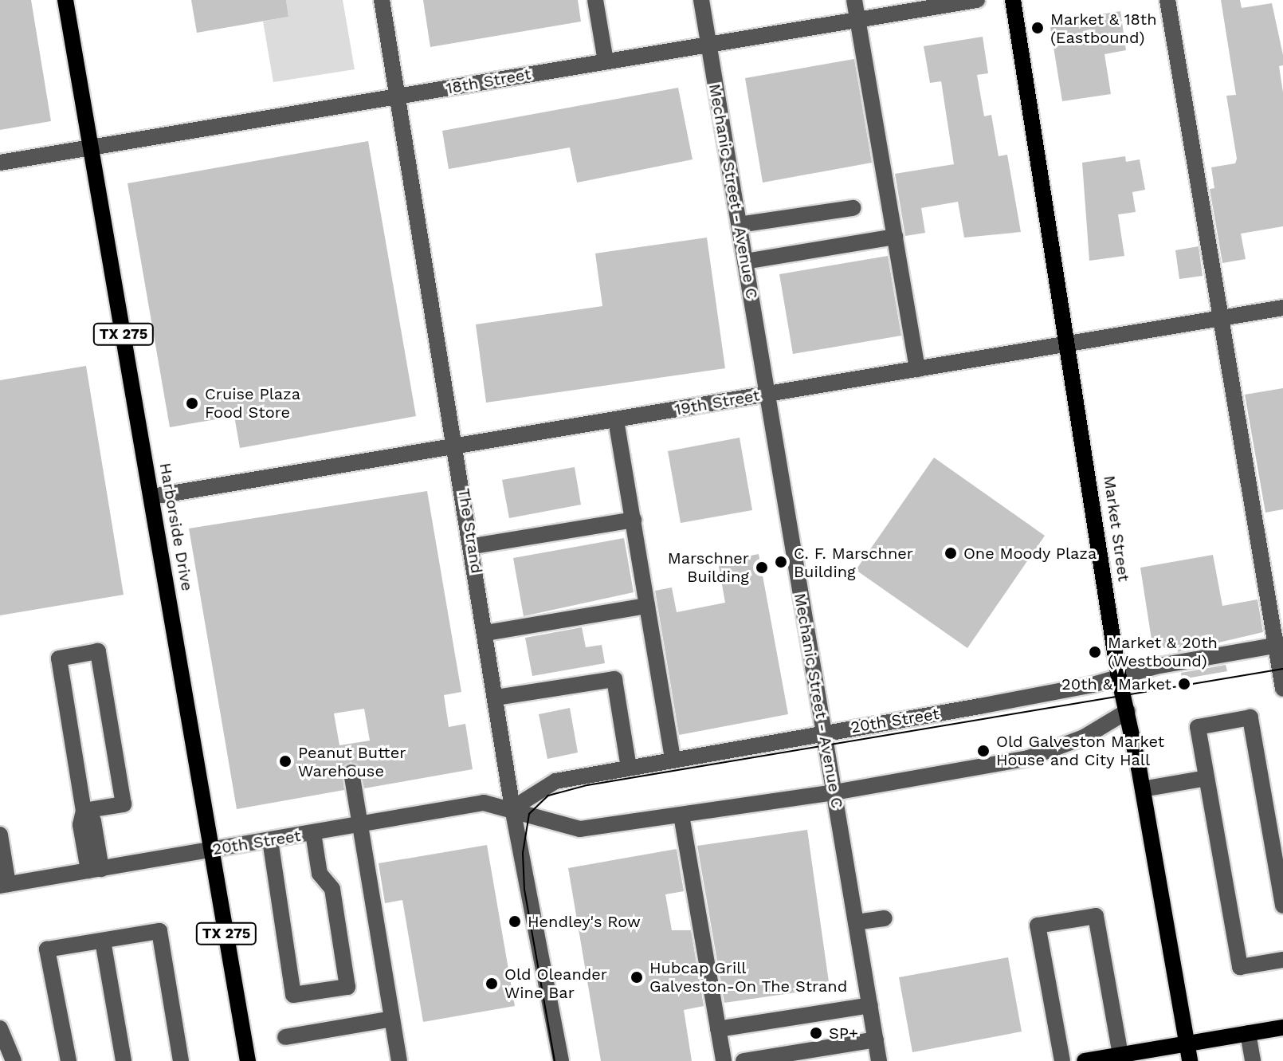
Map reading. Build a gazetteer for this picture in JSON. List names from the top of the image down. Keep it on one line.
{"streets":{"main road":["TX 275","Harborside Drive","Market Street"],"street":["18th Street","Mechanic Street - Avenue C","19th Street","The Strand","20th Street"]},"crossings":[["18th Street","Mechanic Street - Avenue C"],["18th Street","Harborside Drive"],["18th Street","The Strand"],["Mechanic Street - Avenue C","19th Street"],["Mechanic Street - Avenue C","20th Street"],["19th Street","Harborside Drive"],["19th Street","Market Street"],["19th Street","The Strand"],["Harborside Drive","20th Street"],["Market Street","20th Street"],["The Strand","20th Street"]],"places":["Market & 18th (Eastbound)","Cruise Plaza Food Store","One Moody Plaza","C. F. Marschner Building","Marschner Building","Market & 20th (Westbound)","20th & Market","Old Galveston Market House and City Hall","Peanut Butter Warehouse","Hendley's Row","Hubcap Grill Galveston-On The Strand","Old Oleander Wine Bar","SP+"]}
